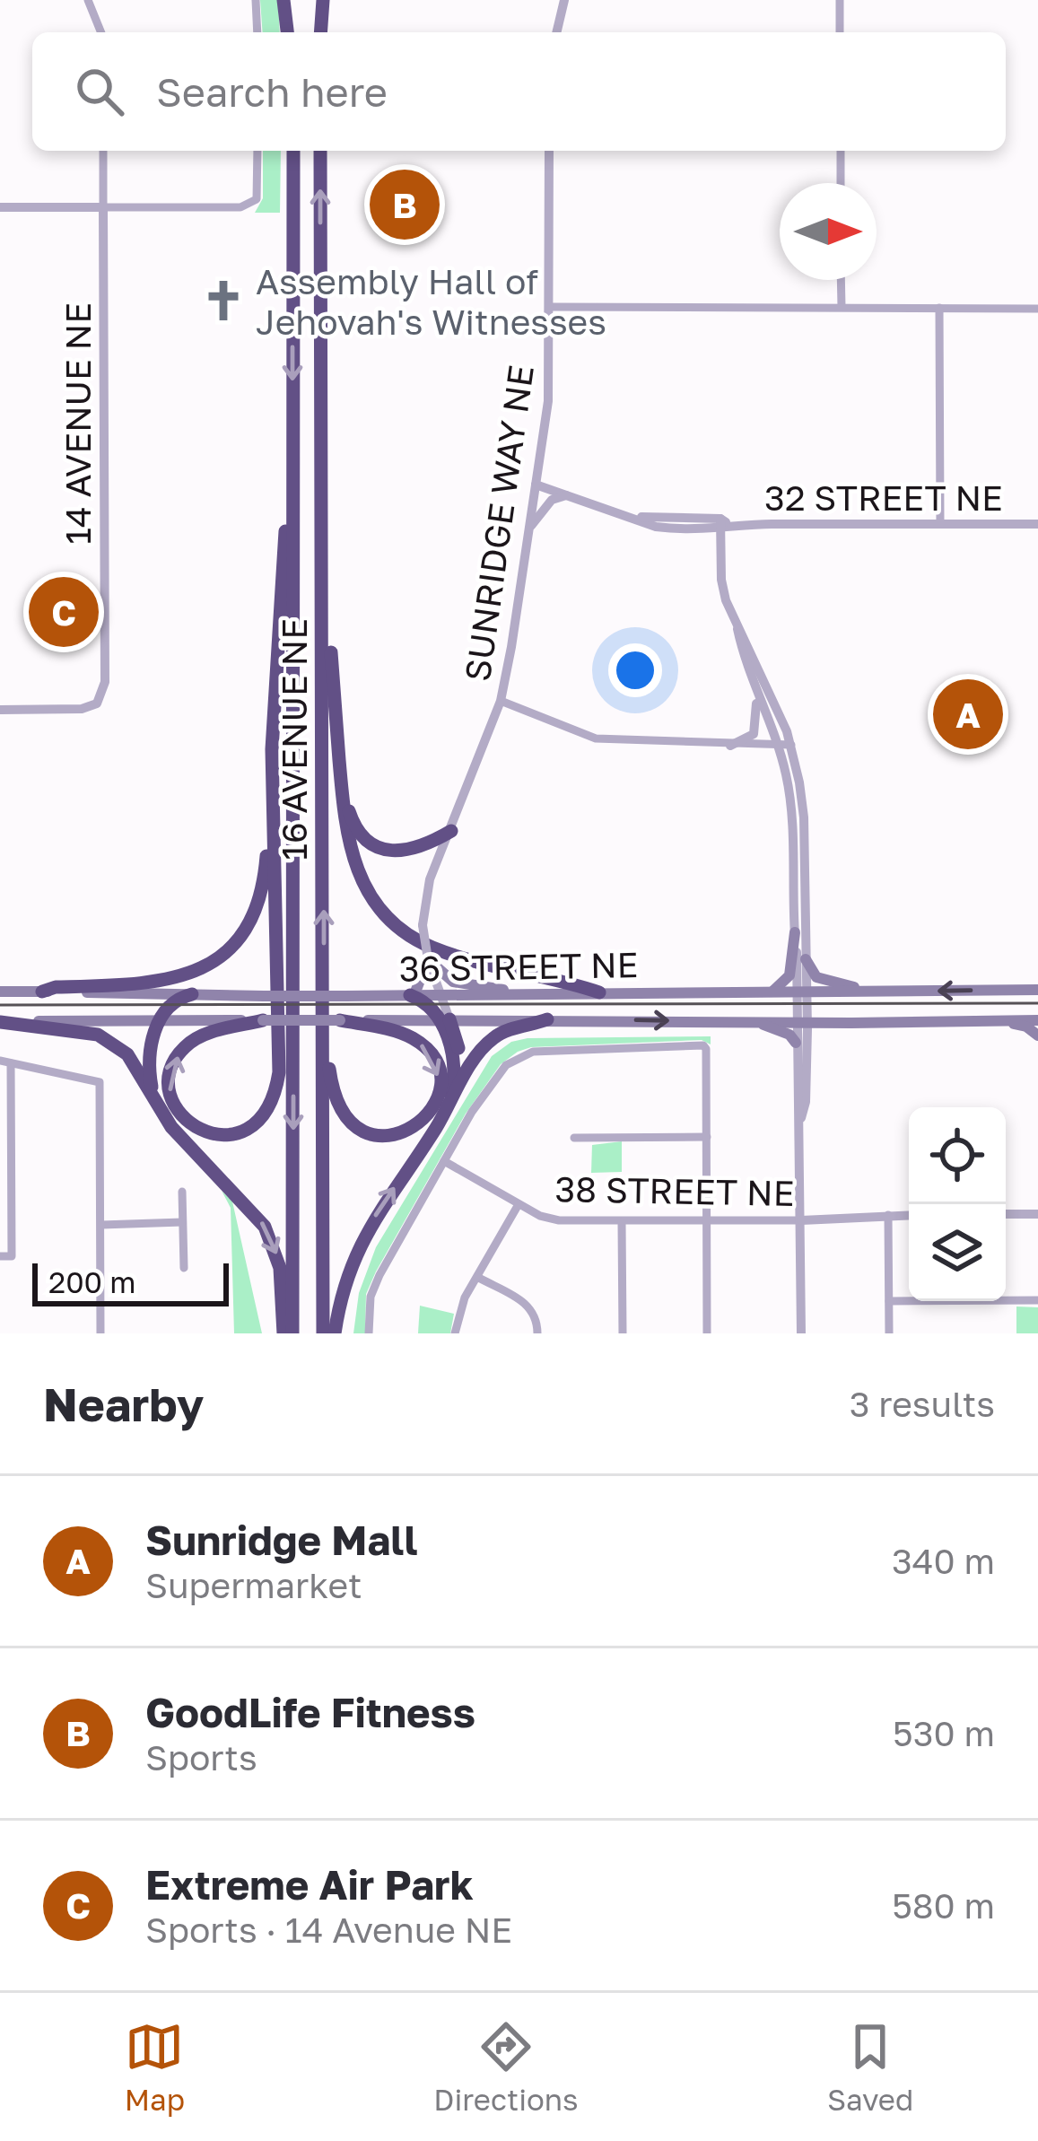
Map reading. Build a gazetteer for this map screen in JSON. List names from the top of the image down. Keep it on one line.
{"streets":{"highway":["16 AVENUE NE"],"main road":["36 STREET NE"],"street":["14 AVENUE NE","32 STREET NE","SUNRIDGE WAY NE","38 STREET NE"]},"crossings":[["32 STREET NE","SUNRIDGE WAY NE"],["SUNRIDGE WAY NE","36 STREET NE"]],"places":{"church":["Assembly Hall of Jehovah's Witnesses"]},"scale_bar":"200 m","north":"right","page":{"search":"Search here","pins":["B","C","A"],"scale":"200 m","heading":["Nearby","3 results"],"list":[{"mark":"A","name":"Sunridge Mall","note":"Supermarket","value":"340 m"},{"mark":"B","name":"GoodLife Fitness","note":"Sports","value":"530 m"},{"mark":"C","name":"Extreme Air Park","note":"Sports · 14 Avenue NE","value":"580 m"}],"nav":["Map","Directions","Saved"]}}
